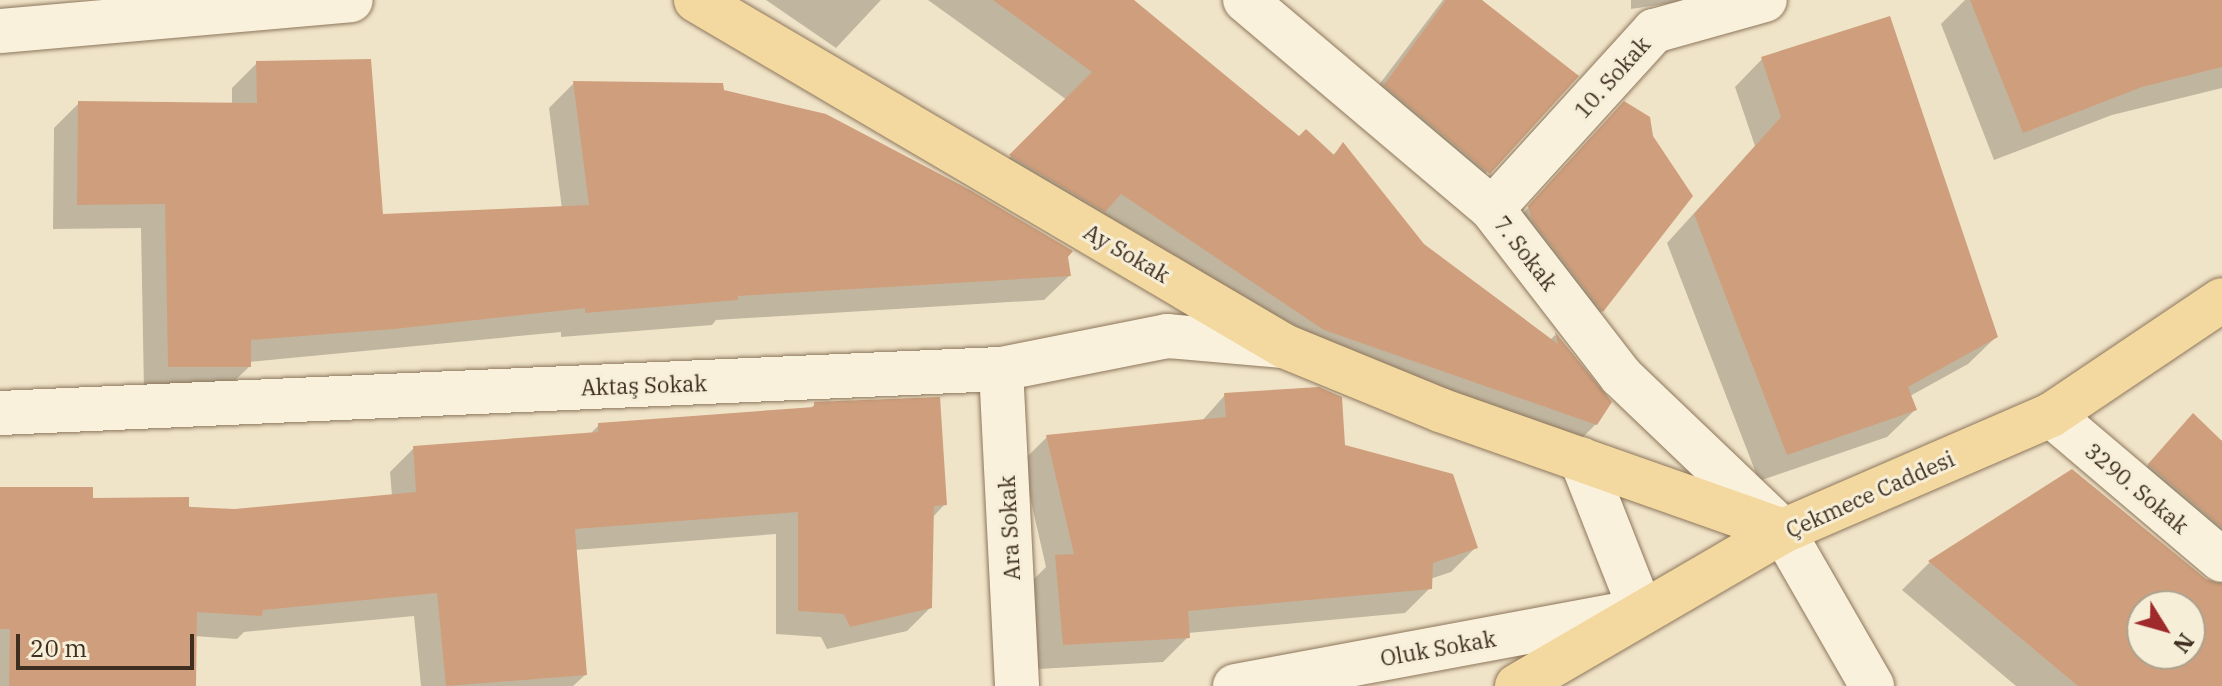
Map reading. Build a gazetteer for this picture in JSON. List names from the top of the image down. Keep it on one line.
{"streets":{"main road":["Ay Sokak","Çekmece Caddesi"],"street":["10. Sokak","7. Sokak","Aktaş Sokak","3290. Sokak","Ara Sokak","Oluk Sokak"]},"crossings":[["10. Sokak","7. Sokak"],["Ay Sokak","7. Sokak"],["Ay Sokak","Aktaş Sokak"],["Ay Sokak","Çekmece Caddesi"],["7. Sokak","Çekmece Caddesi"],["Aktaş Sokak","Ara Sokak"],["3290. Sokak","Çekmece Caddesi"],["Çekmece Caddesi","Oluk Sokak"]],"scale_bar":"20 m","north":"bottom right"}
